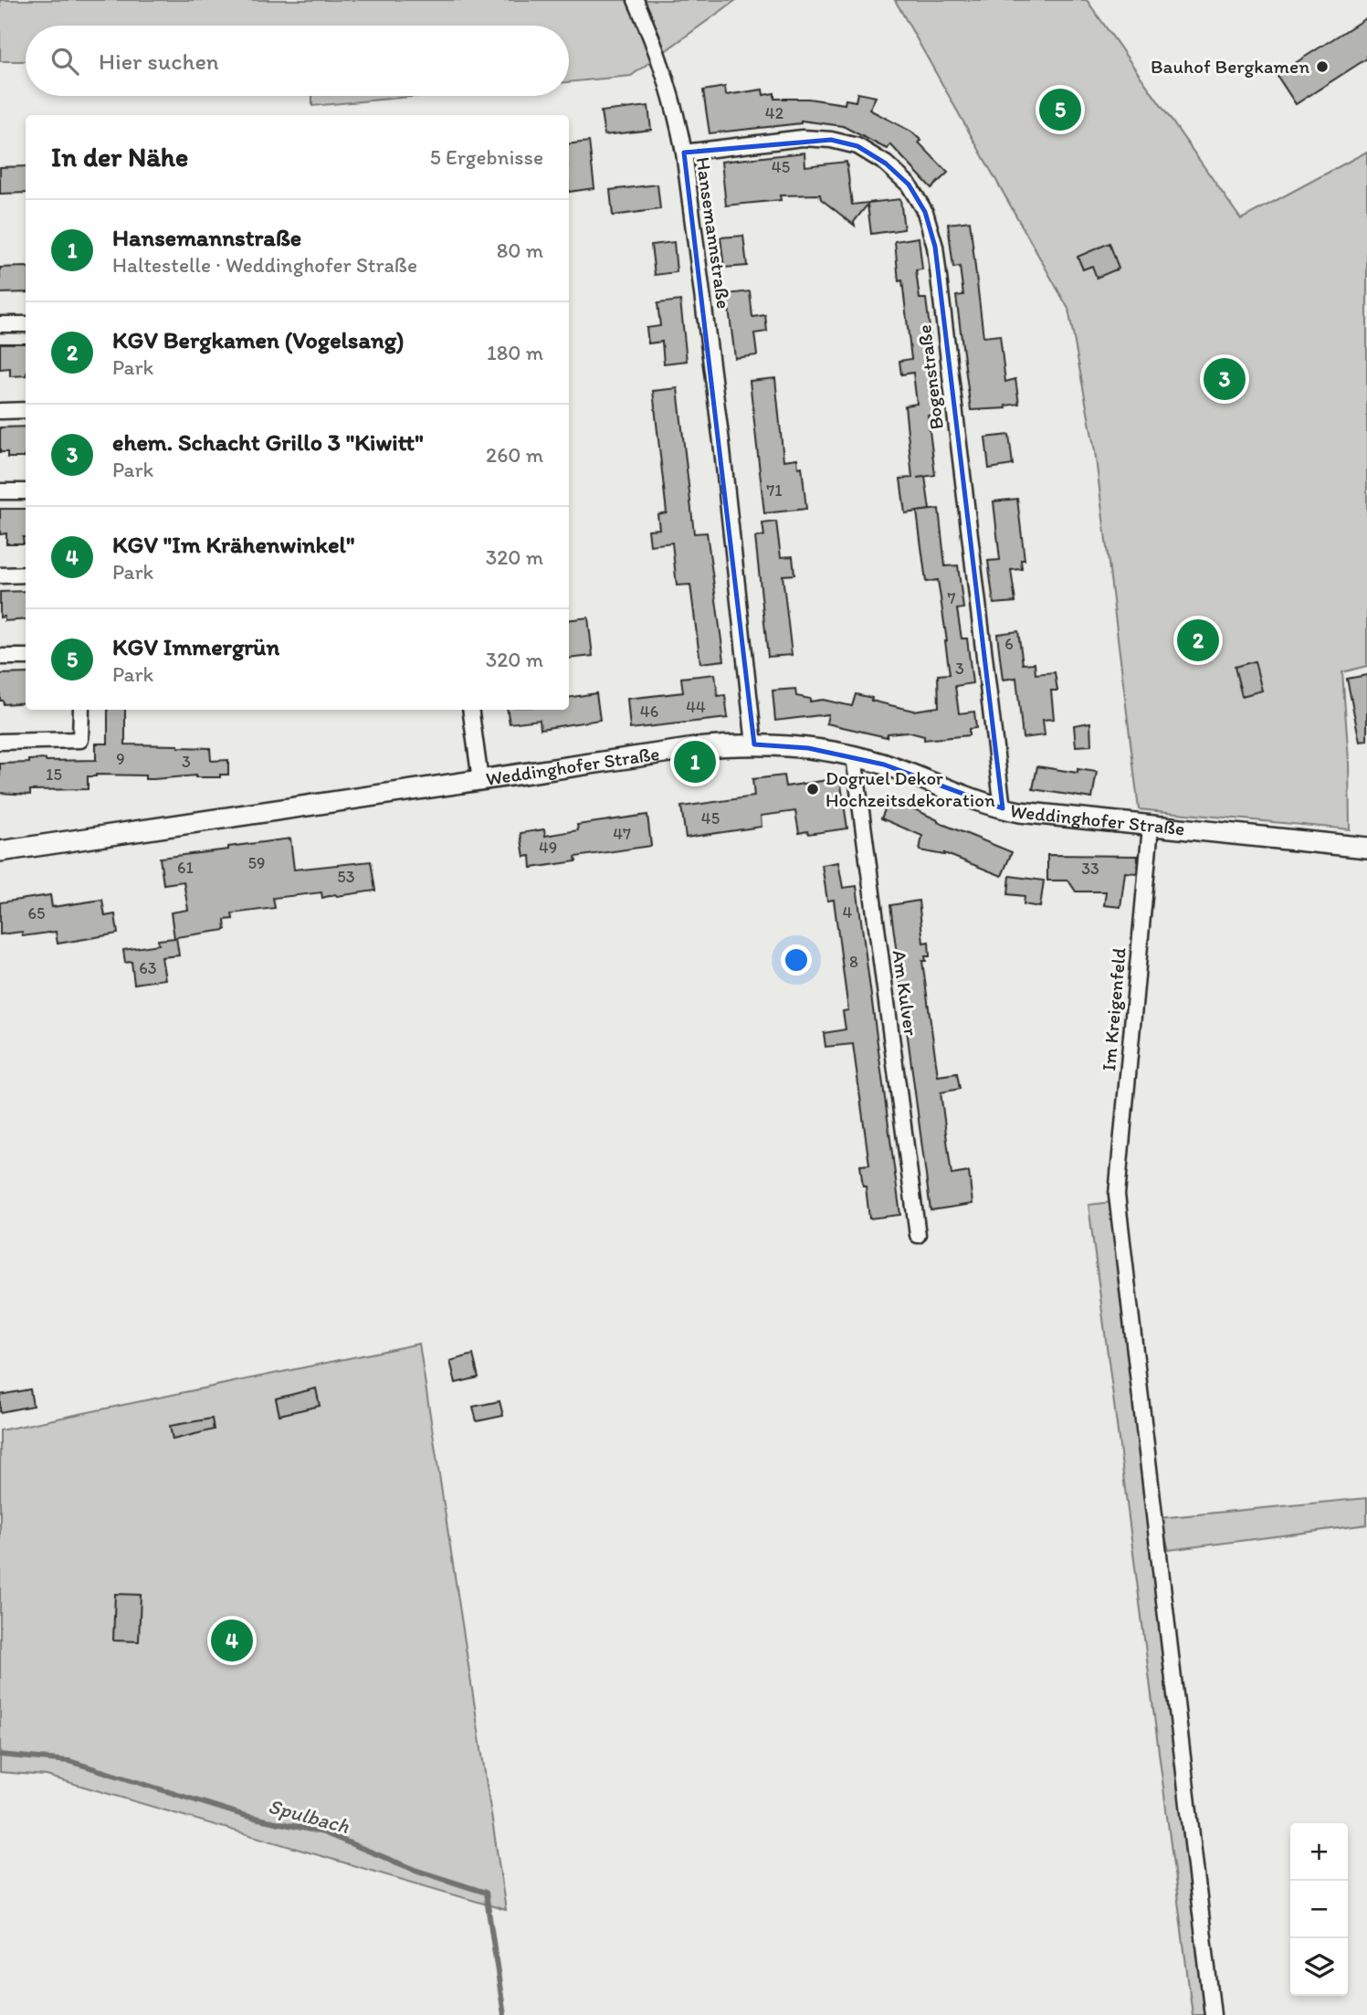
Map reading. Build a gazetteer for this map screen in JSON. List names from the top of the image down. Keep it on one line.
{"streets":{"street":["Hansemannstraße","Bogenstraße","Weddinghofer Straße","Am Kulver","Im Kreigenfeld"]},"crossings":[["Hansemannstraße","Bogenstraße"],["Hansemannstraße","Weddinghofer Straße"],["Bogenstraße","Weddinghofer Straße"],["Weddinghofer Straße","Am Kulver"],["Weddinghofer Straße","Im Kreigenfeld"]],"water":["Spulbach"],"places":["Bauhof Bergkamen","Dogruel Dekor Hochzeitsdekoration"],"house_numbers":["42","45","71","7","6","3","44","46","9","3","15","45","47","49","59","61","33","53","4","65","8","63"],"page":{"search":"Hier suchen","pins":["5","3","2","1","4"],"heading":["In der Nähe","5 Ergebnisse"],"list":[{"mark":"1","name":"Hansemannstraße","note":"Haltestelle · Weddinghofer Straße","value":"80 m"},{"mark":"2","name":"KGV Bergkamen (Vogelsang)","note":"Park","value":"180 m"},{"mark":"3","name":"ehem. Schacht Grillo 3 \"Kiwitt\"","note":"Park","value":"260 m"},{"mark":"4","name":"KGV \"Im Krähenwinkel\"","note":"Park","value":"320 m"},{"mark":"5","name":"KGV Immergrün","note":"Park","value":"320 m"}],"map_buttons":["+","−"]}}
